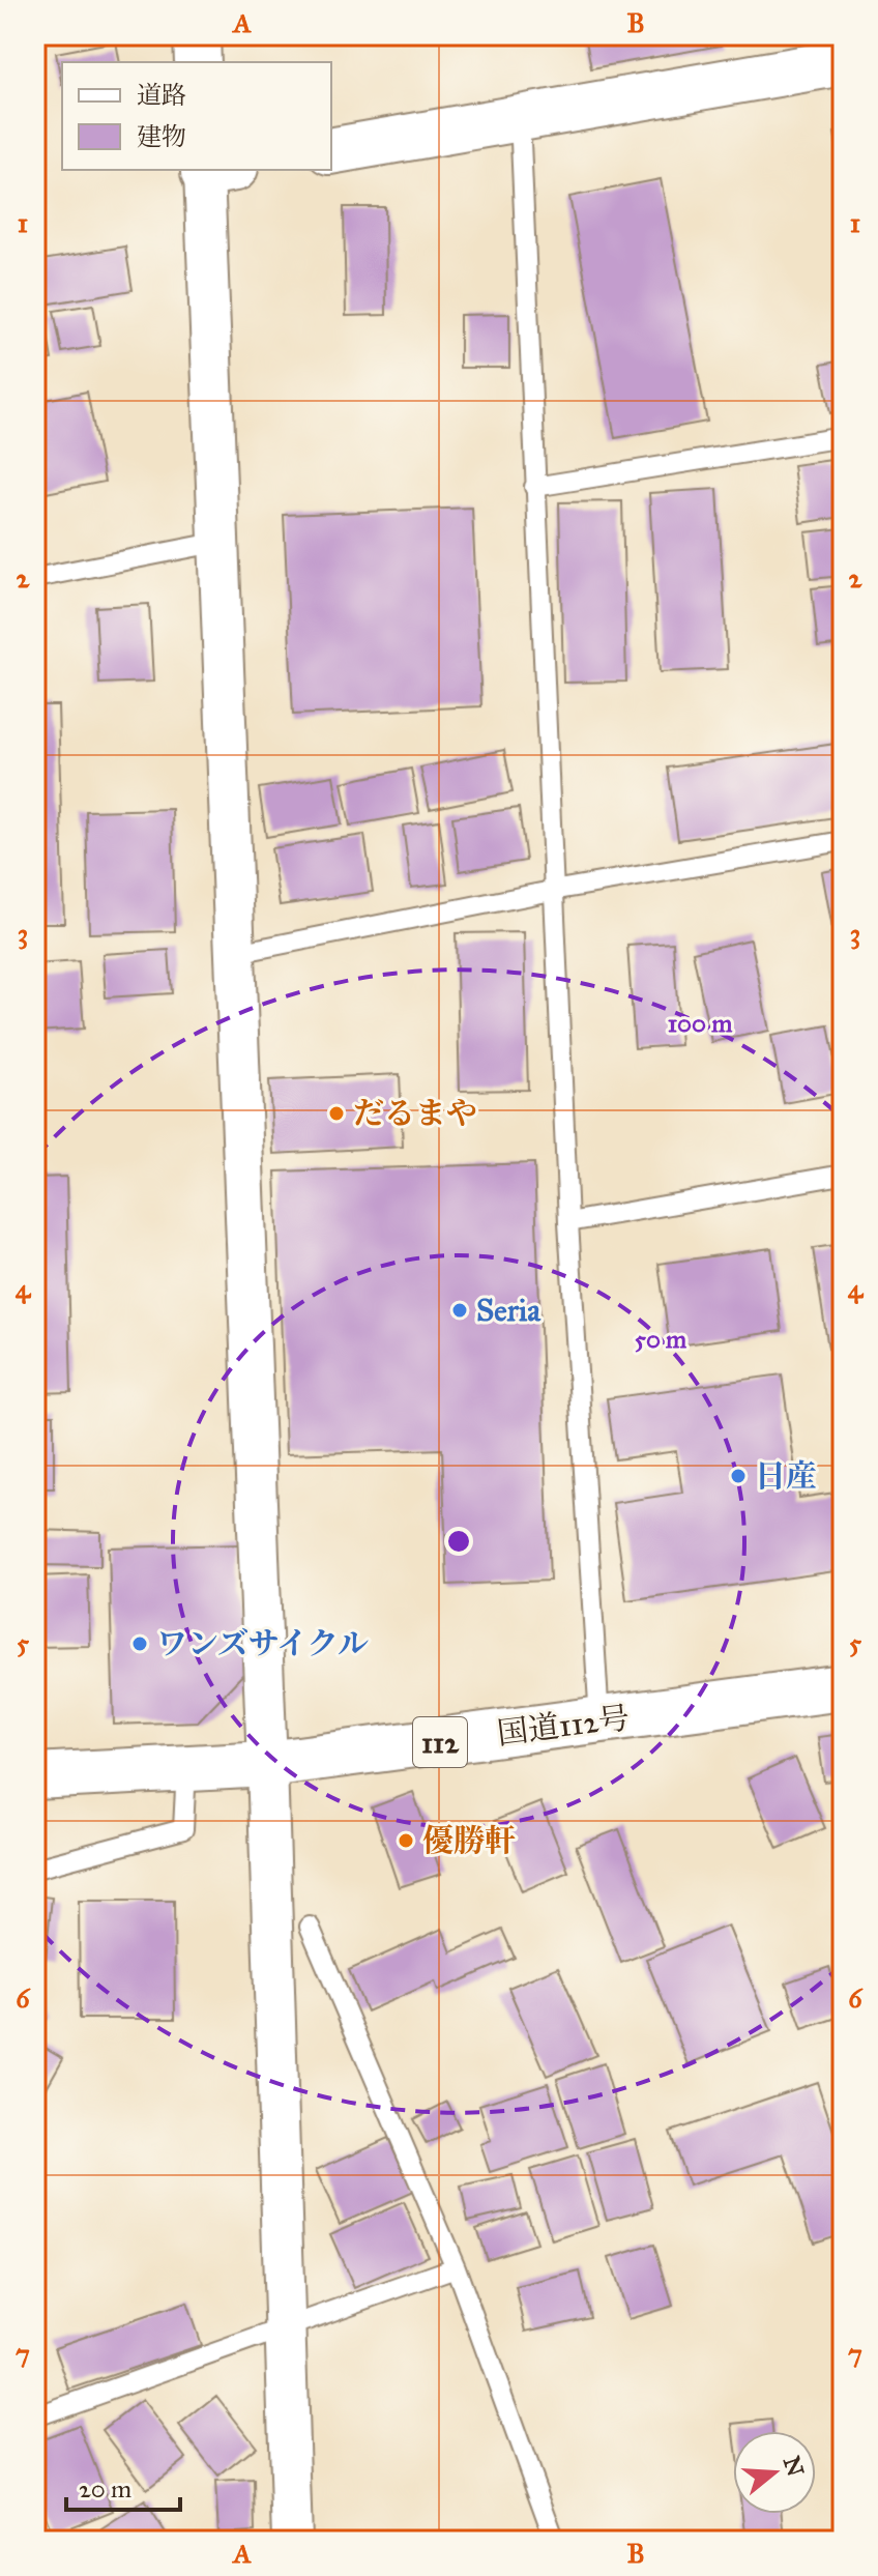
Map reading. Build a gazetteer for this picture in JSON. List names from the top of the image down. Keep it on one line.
{"streets":{"main road":["国道112号","112"]},"places":["だるまや","Seria","日産","ワンズサイクル","優勝軒"],"legend":["道路","建物"],"scale_bar":"20 m","north":"right","grid":{"columns":["A","B"],"rows":["1","2","3","4","5","6","7"]},"rings":["100 m","50 m"]}
